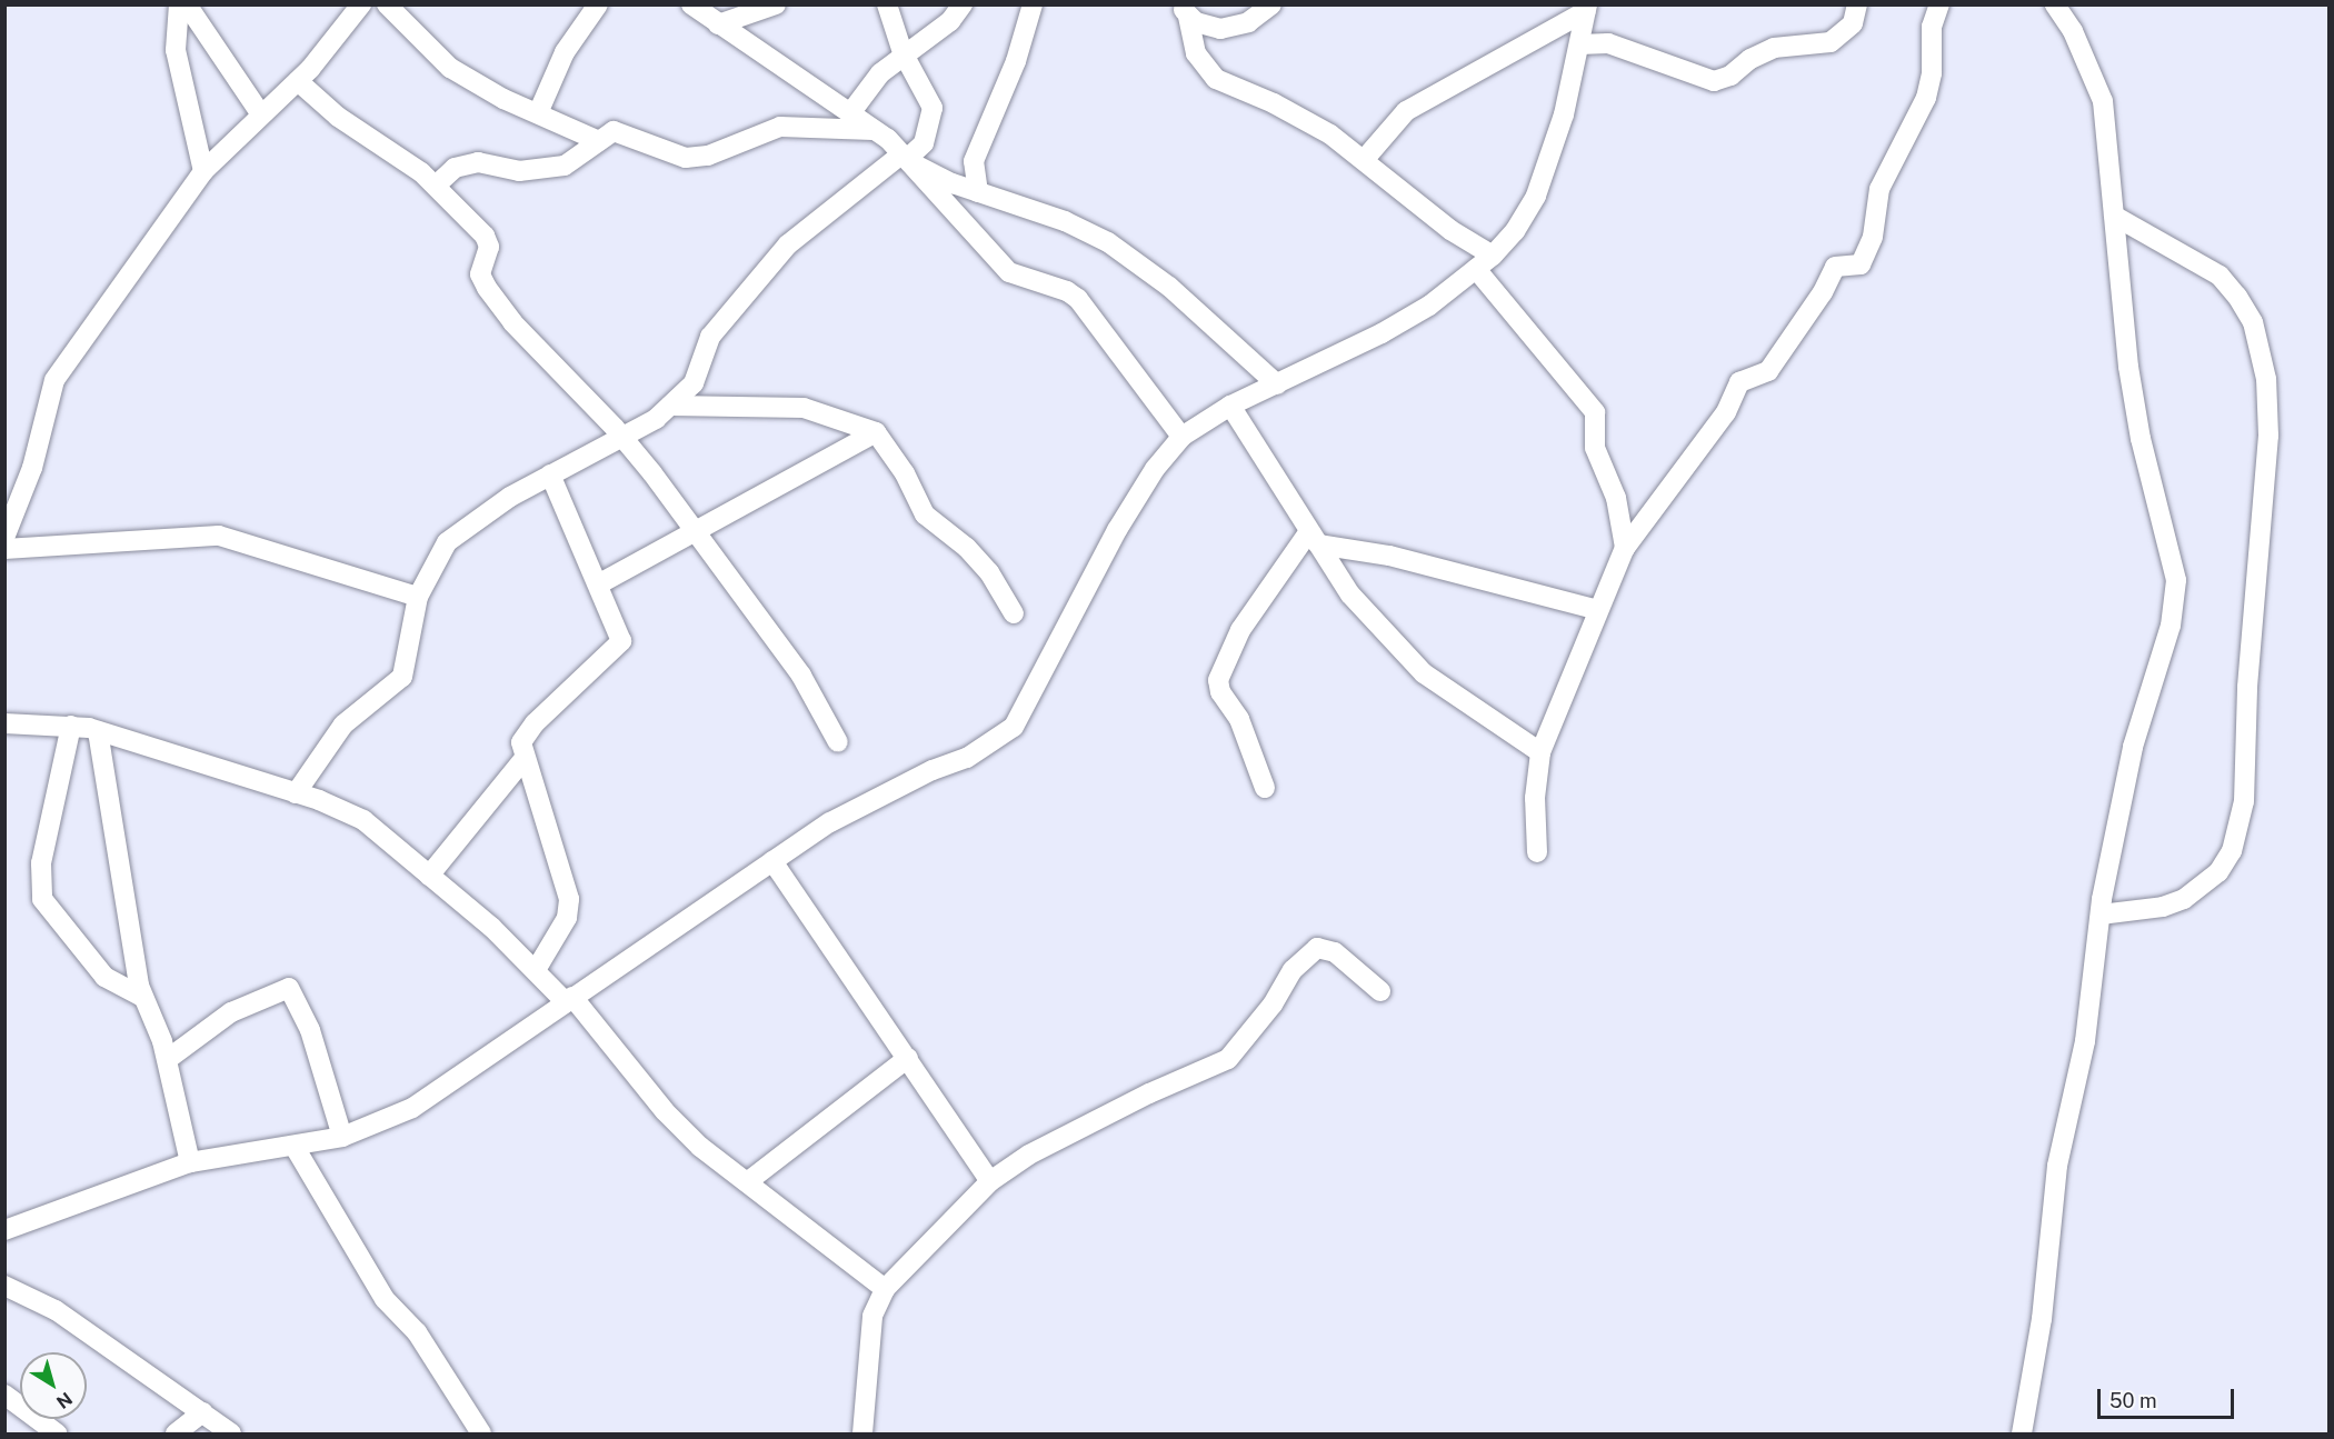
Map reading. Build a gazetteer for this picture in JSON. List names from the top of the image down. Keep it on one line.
{"scale_bar":"50 m","north":"bottom right"}
